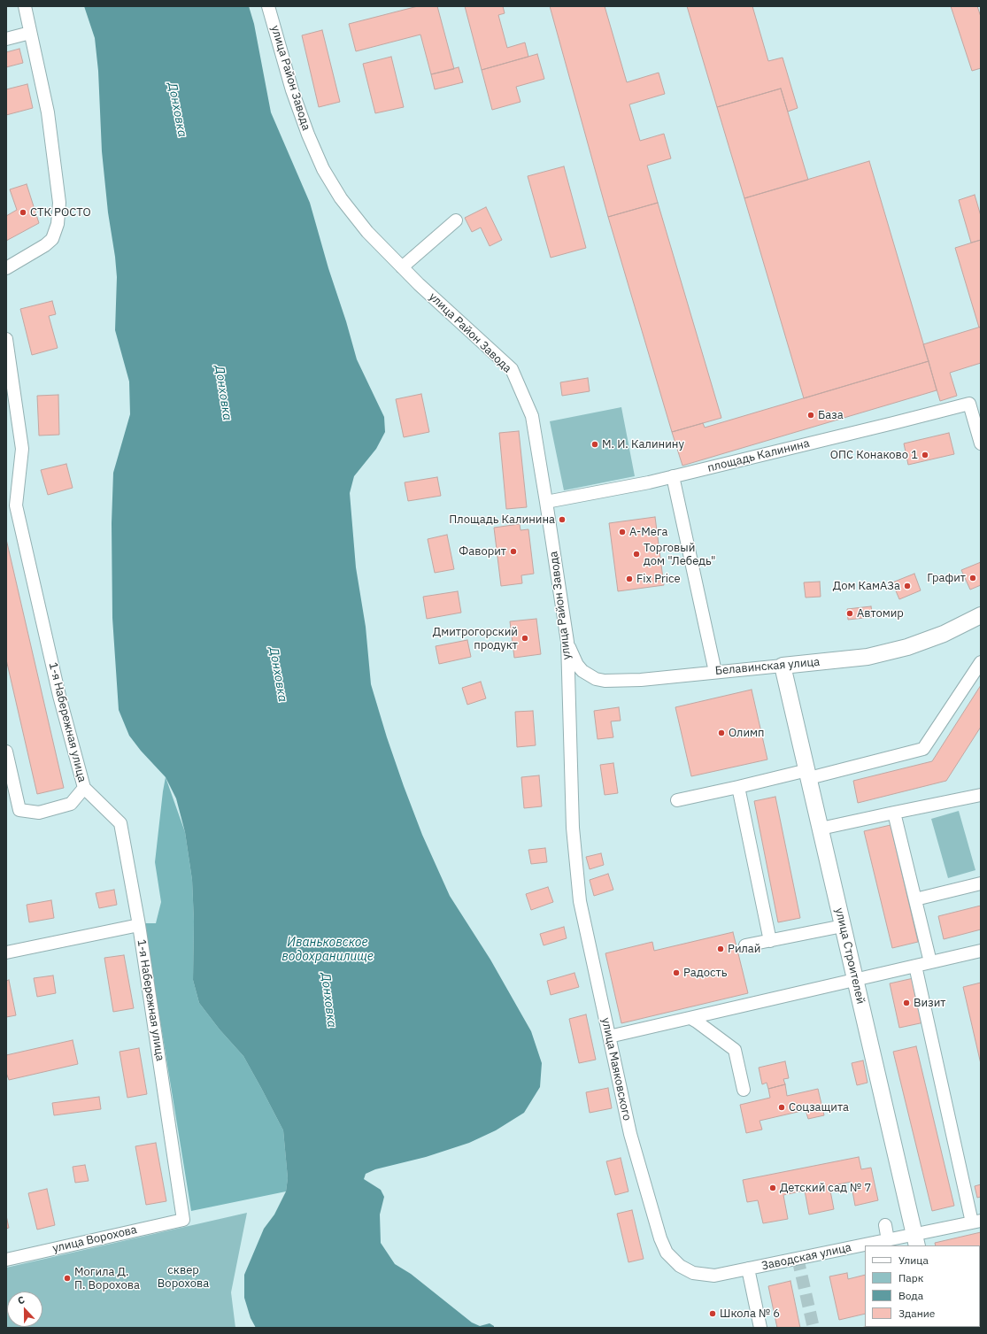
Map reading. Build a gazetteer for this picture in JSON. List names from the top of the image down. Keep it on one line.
{"streets":{"main road":["Белавинская улица","улица Строителей"],"street":["улица Район Завода","площадь Калинина","1-я Набережная улица","улица Маяковского","улица Ворохова","Заводская улица"]},"crossings":[["улица Район Завода","площадь Калинина"],["улица Район Завода","Белавинская улица"],["улица Район Завода","улица Маяковского"],["Белавинская улица","улица Строителей"],["1-я Набережная улица","улица Ворохова"],["улица Строителей","Заводская улица"],["улица Маяковского","Заводская улица"]],"water":["Донховка","Иваньковское водохранилище"],"parks":["сквер Ворохова"],"places":["СТК РОСТО","База","М. И. Калинину","ОПС Конаково 1","Площадь Калинина","А-Мега","Фаворит","Торговый дом \"Лебедь\"","Графит","Fix Price","Дом КамАЗа","Автомир","Дмитрогорский продукт","Олимп","Рилай","Радость","Визит","Соцзащита","Детский сад № 7","Могила Д. П. Ворохова","Школа № 6"],"legend":["Улица","Парк","Вода","Здание"],"north":"top"}
